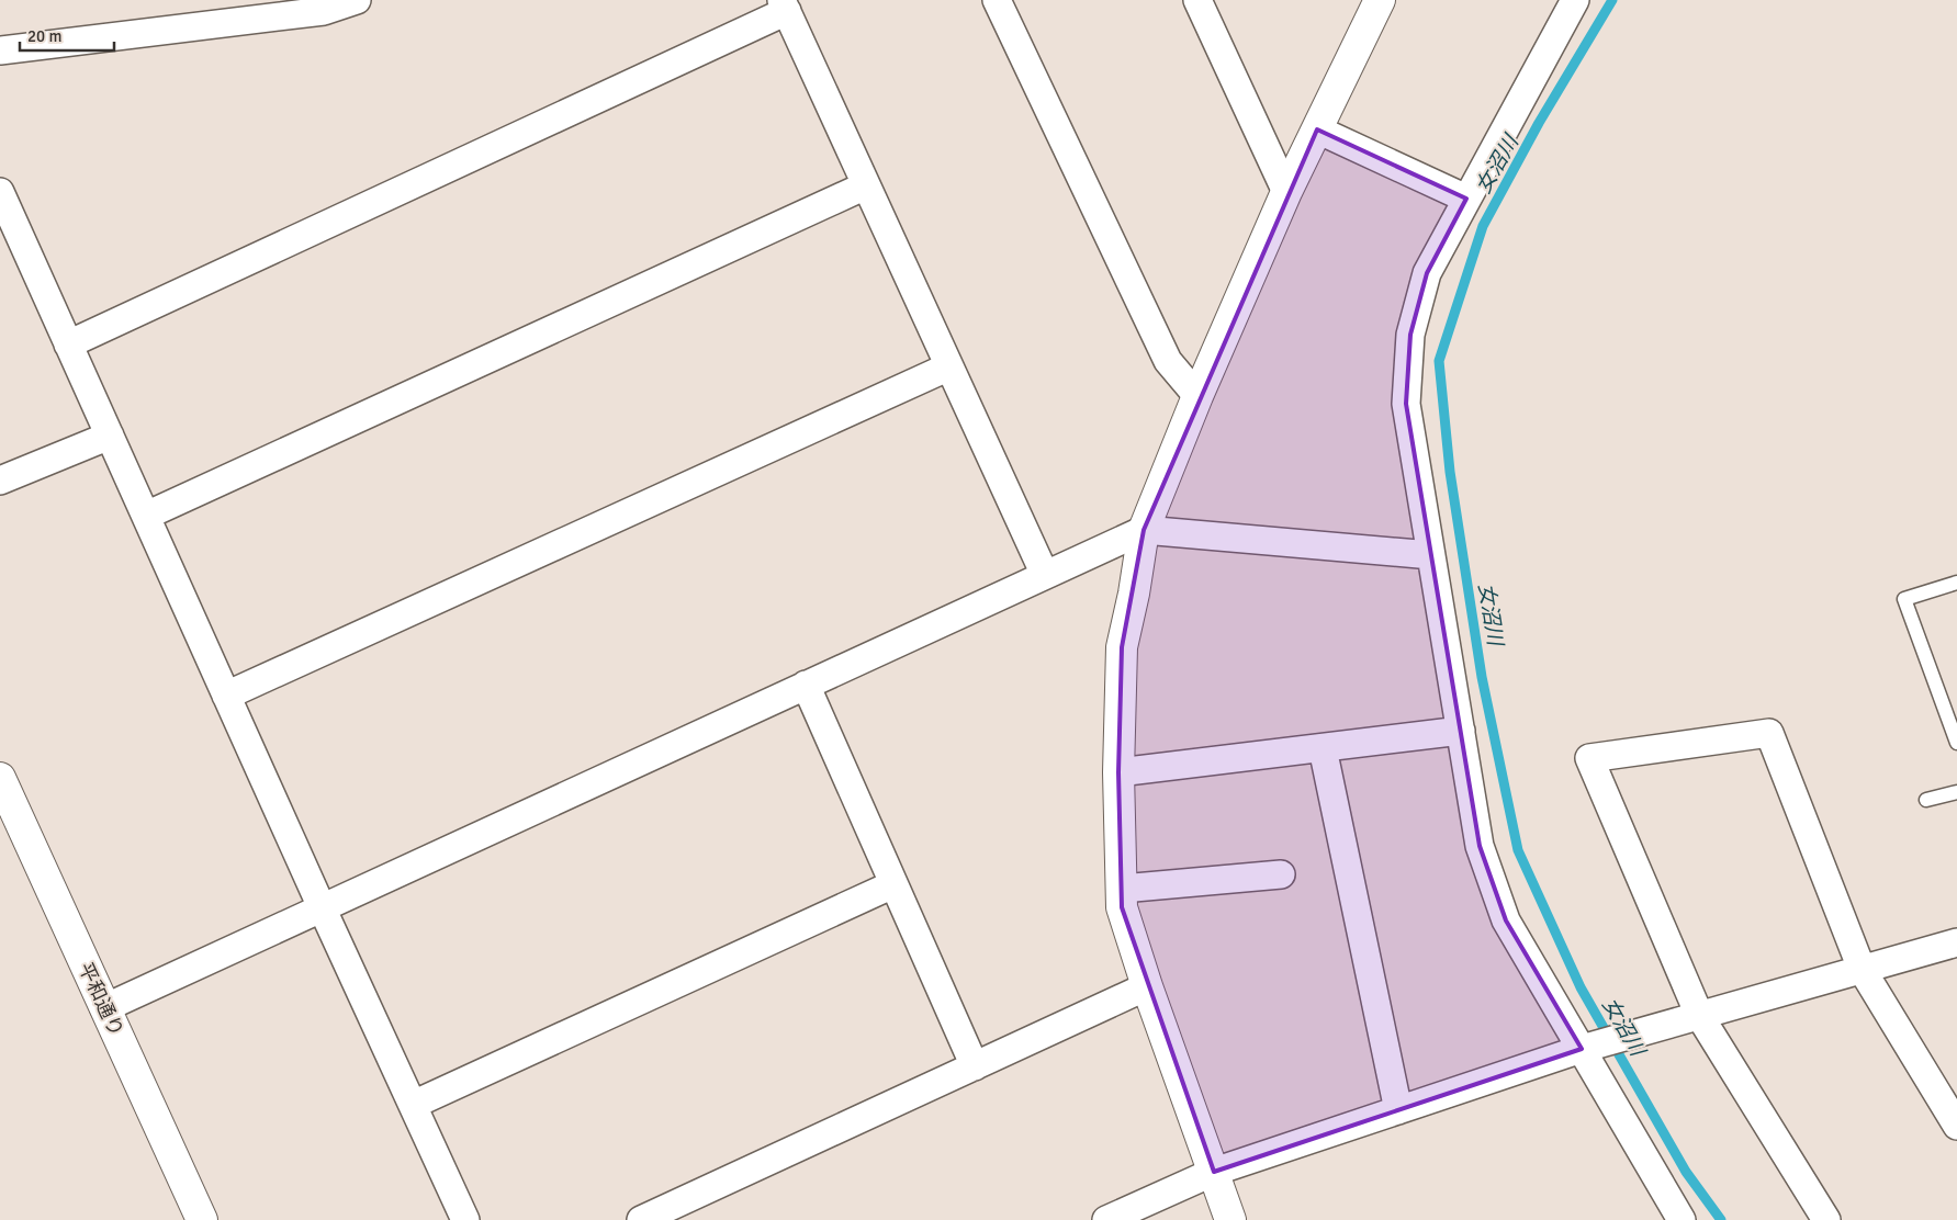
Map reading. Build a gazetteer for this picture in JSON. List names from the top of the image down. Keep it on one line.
{"streets":{"street":["平和通り"]},"water":["女沼川"],"scale_bar":"20 m"}
